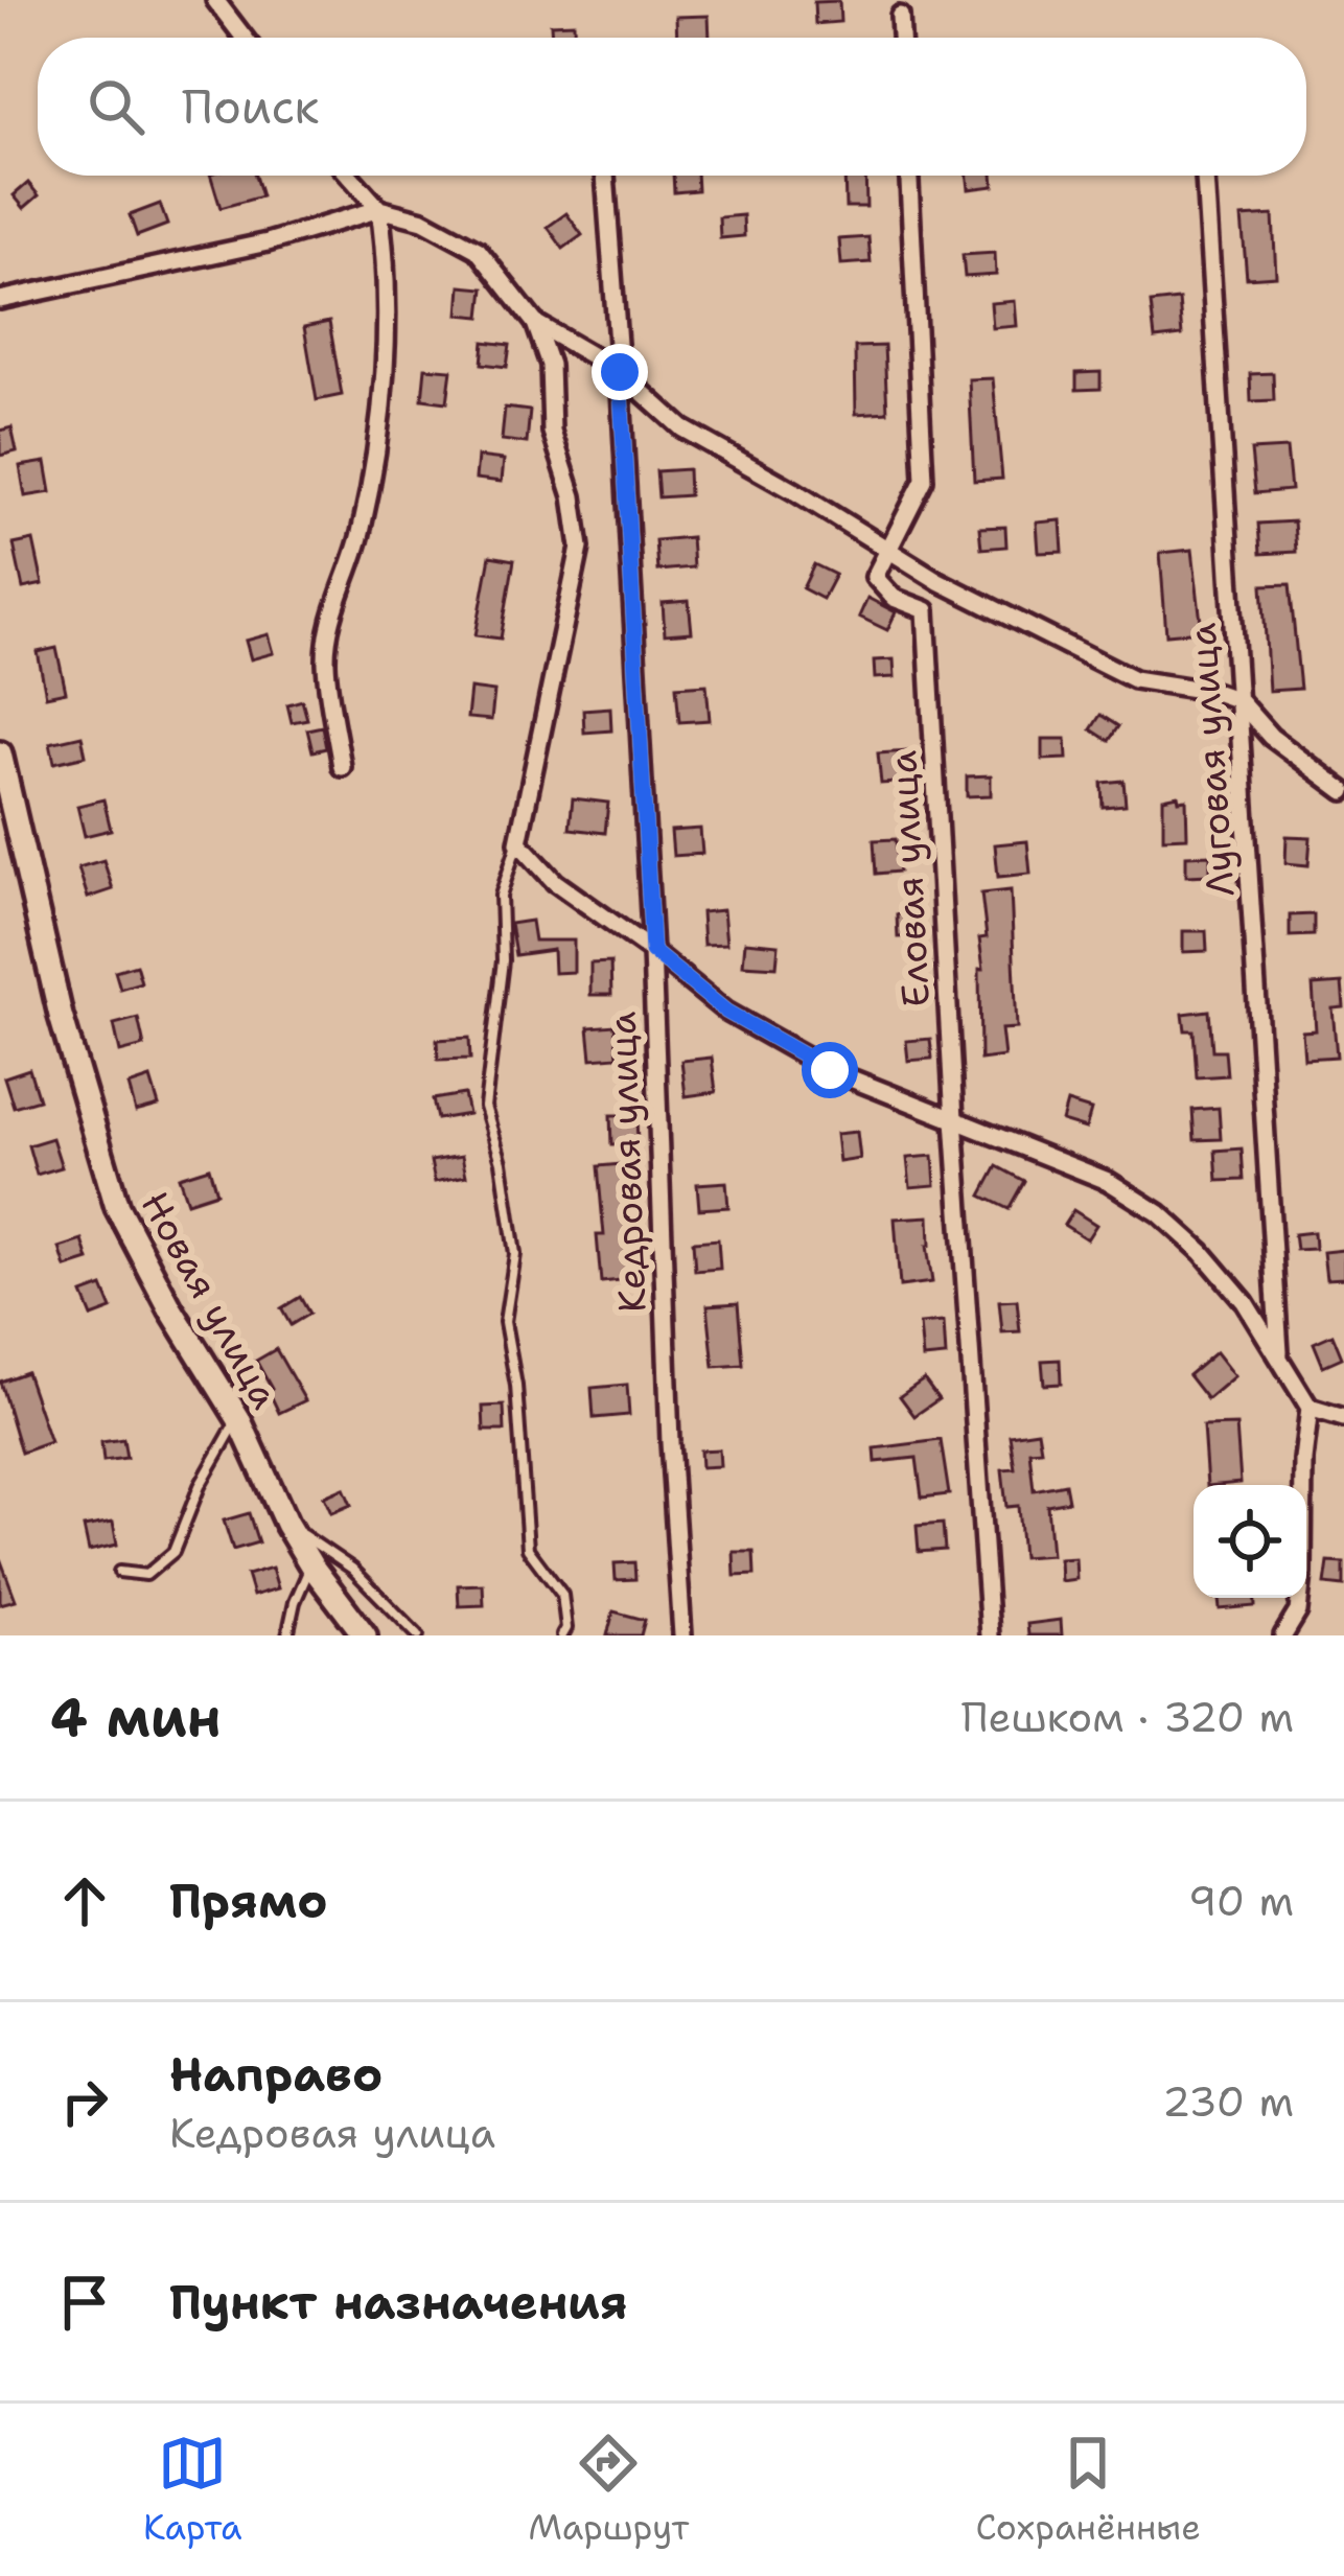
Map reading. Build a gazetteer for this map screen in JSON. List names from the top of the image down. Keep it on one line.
{"streets":{"street":["Луговая улица","Еловая улица","Кедровая улица","Новая улица"]},"page":{"search":"Поиск","heading":["4 мин","Пешком · 320 m"],"list":[["Прямо","90 m"],["Направо","Кедровая улица","230 m"],"Пункт назначения"],"nav":["Карта","Маршрут","Сохранённые"]}}
